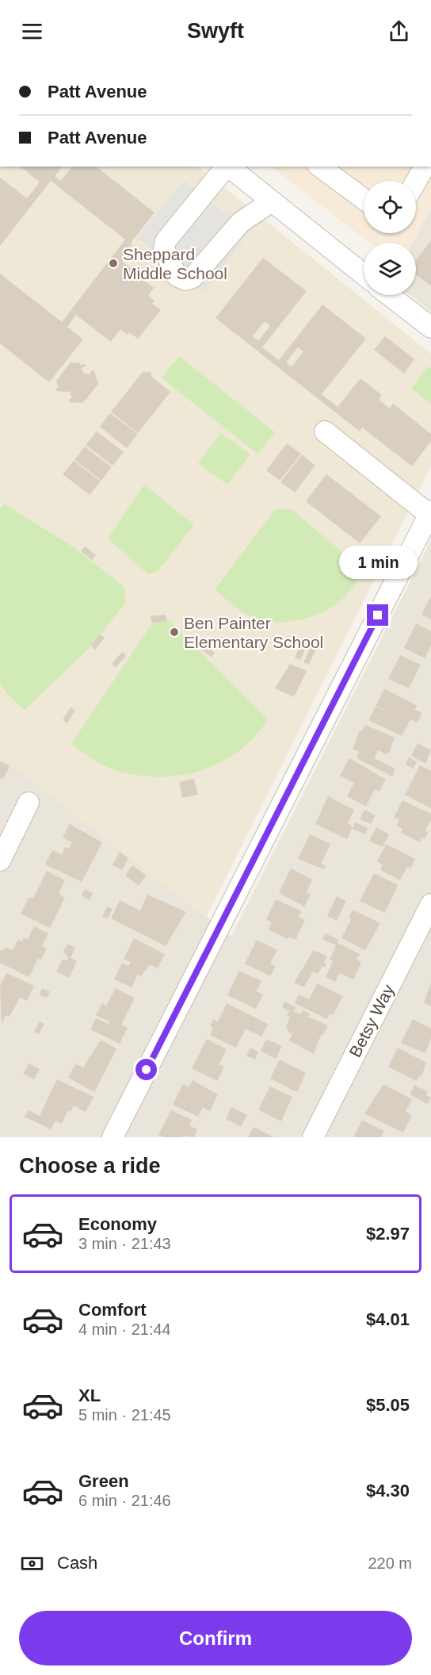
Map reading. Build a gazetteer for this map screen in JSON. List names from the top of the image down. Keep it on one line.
{"streets":{"street":["Betsy Way"]},"places":["Sheppard Middle School","Ben Painter Elementary School"],"page":{"header":"Swyft","banner":["Patt Avenue","Patt Avenue"],"bubble":"1 min","heading":"Choose a ride","list":[{"name":"Economy","note":"3 min · 21:43","value":"$2.97"},{"name":"Comfort","note":"4 min · 21:44","value":"$4.01"},{"name":"XL","note":"5 min · 21:45","value":"$5.05"},{"name":"Green","note":"6 min · 21:46","value":"$4.30"}],"pay":["Cash","220 m"],"buttons":"Confirm"}}
